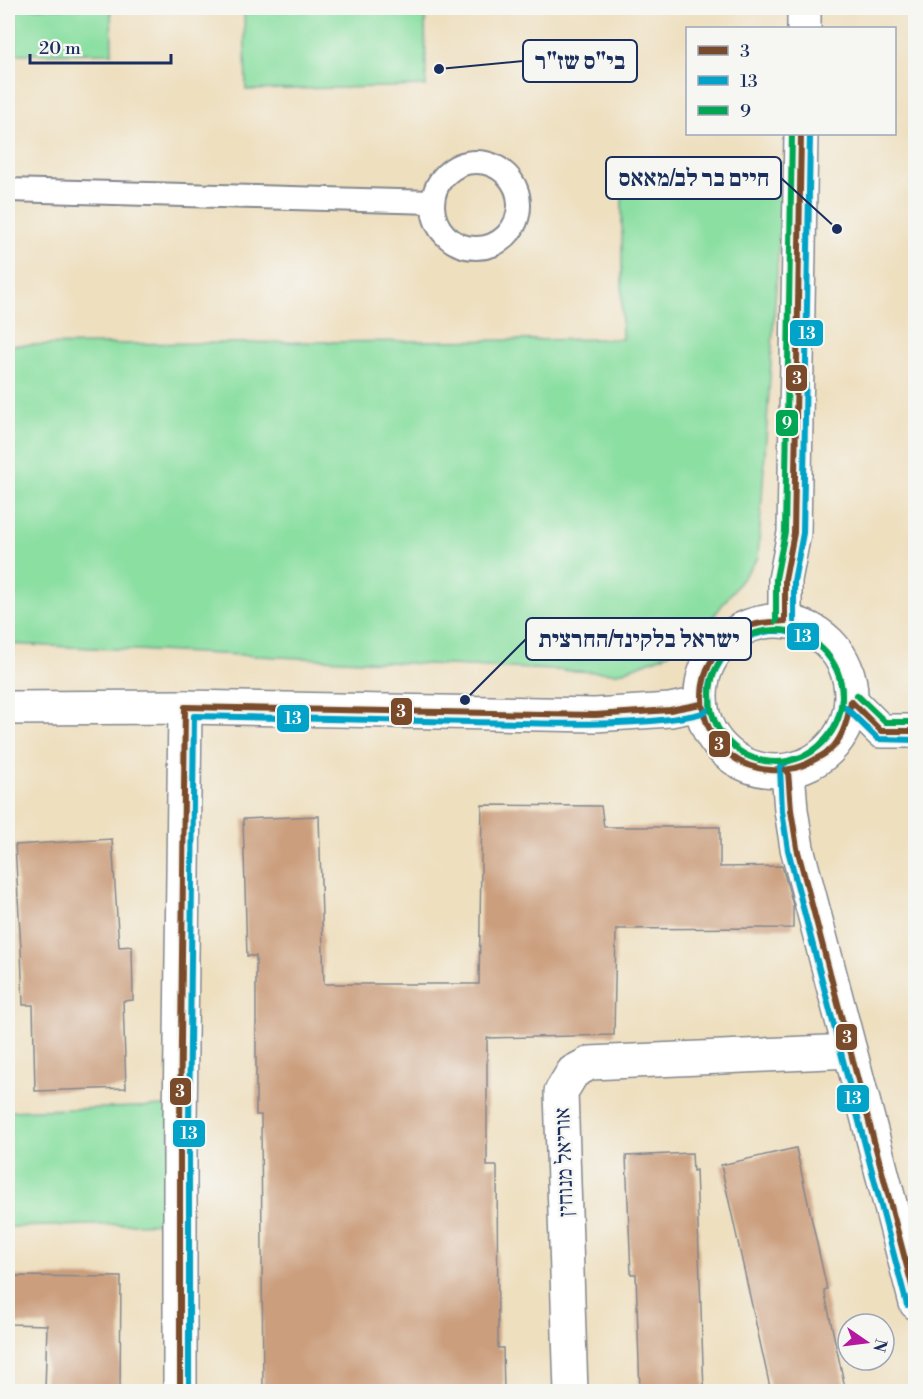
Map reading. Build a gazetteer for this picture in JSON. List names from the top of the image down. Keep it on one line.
{"streets":{"street":["אוריאל מנוחין"]},"places":["בי\"ס שז\"ר","חיים בר לב/מאאס","ישראל בלקינד/החרצית"],"lines":["transit line 3","transit line 13","transit line 9"],"legend":["3","13","9"],"scale_bar":"20 m","north":"right"}
